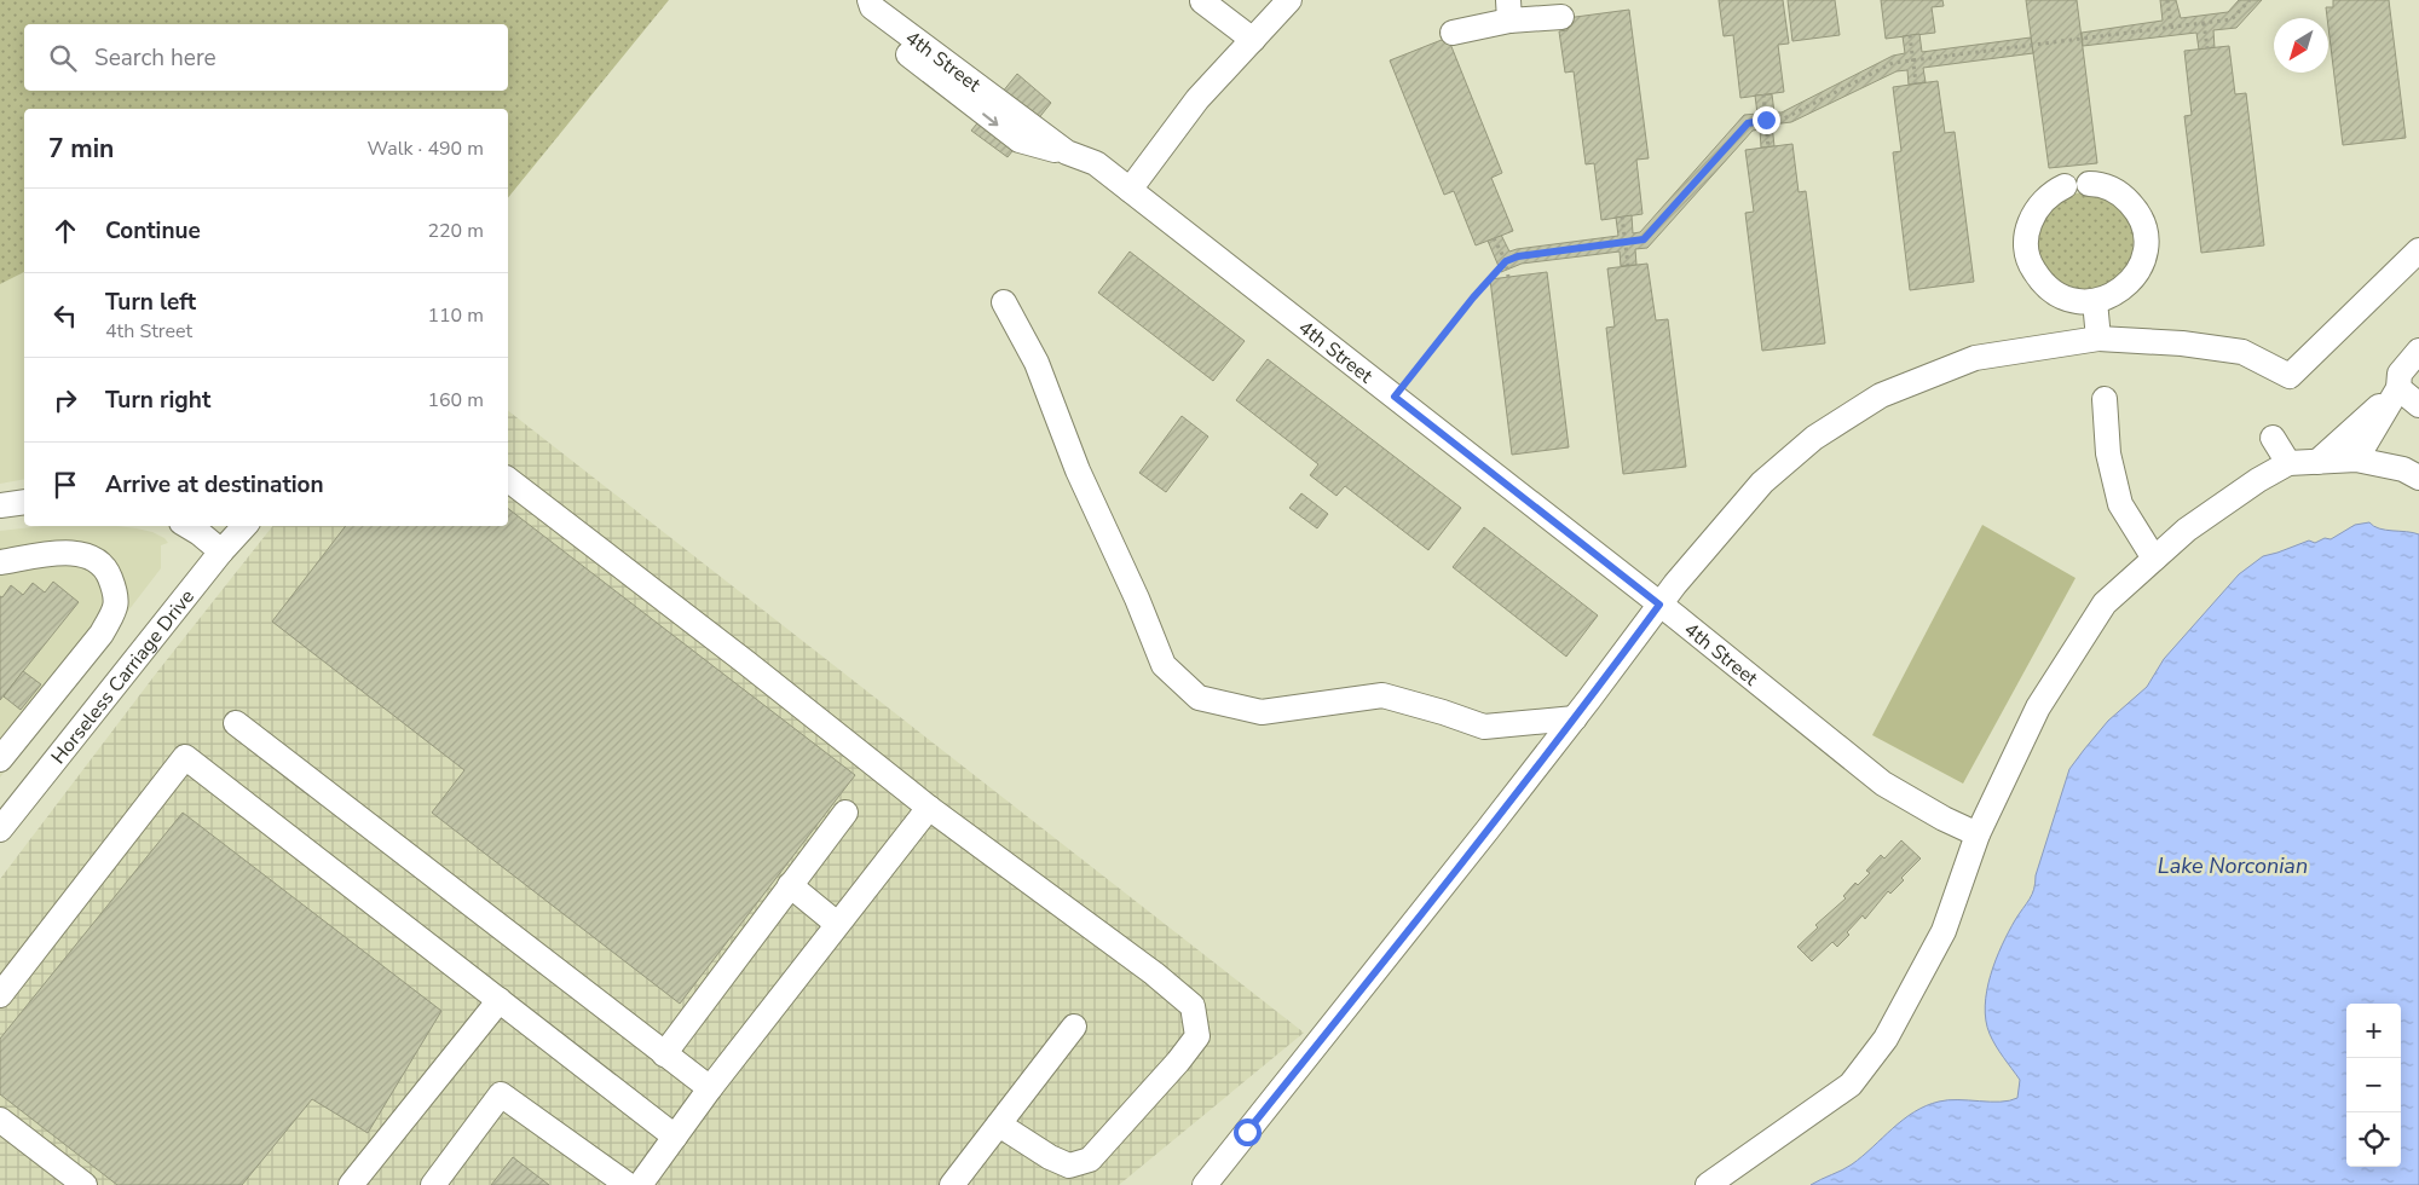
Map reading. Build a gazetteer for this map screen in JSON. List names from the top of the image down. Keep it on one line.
{"streets":{"street":["4th Street","Horseless Carriage Drive"]},"water":["Lake Norconian"],"north":"bottom left","page":{"search":"Search here","heading":["7 min","Walk · 490 m"],"list":[["Continue","220 m"],["Turn left","4th Street","110 m"],["Turn right","160 m"],"Arrive at destination"],"map_buttons":["+","−"]}}
